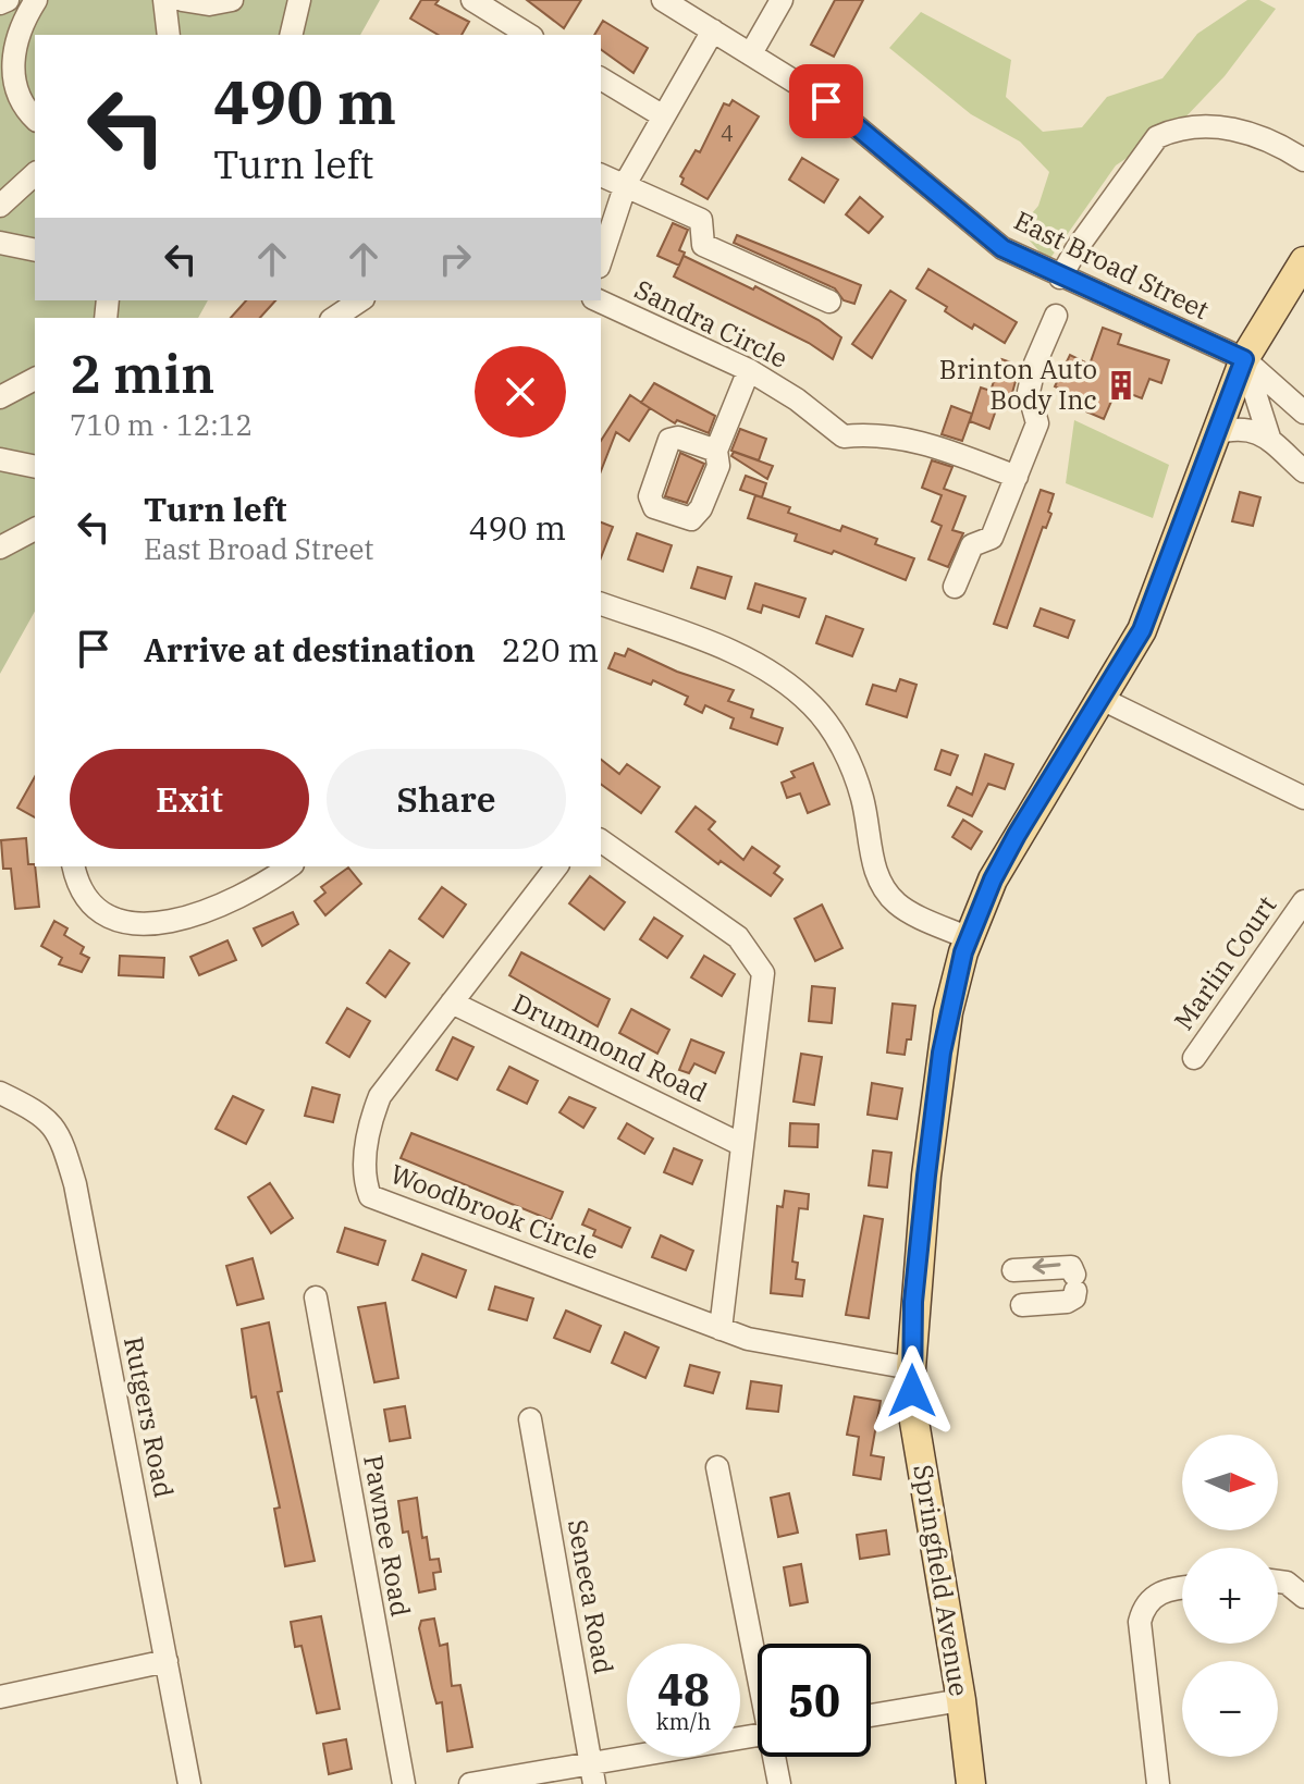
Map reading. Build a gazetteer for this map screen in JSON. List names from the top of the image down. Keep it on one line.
{"streets":{"main road":["Springfield Avenue"],"street":["East Broad Street","Sandra Circle","Marlin Court","Drummond Road","Woodbrook Circle","Rutgers Road","Pawnee Road","Seneca Road"]},"crossings":[["East Broad Street","Springfield Avenue"],["Drummond Road","Woodbrook Circle"],["Woodbrook Circle","Springfield Avenue"]],"places":{"building":["Brinton Auto Body Inc"]},"house_numbers":["4"],"north":"right","page":{"turn":["490 m","Turn left"],"heading":["2 min","710 m · 12:12"],"list":[{"name":"Turn left","note":"East Broad Street","value":"490 m"},{"name":"Arrive at destination","value":"220 m"}],"buttons":["Exit","Share"],"map_buttons":["+","−"],"speed":"48 km/h","limit":"50"}}
